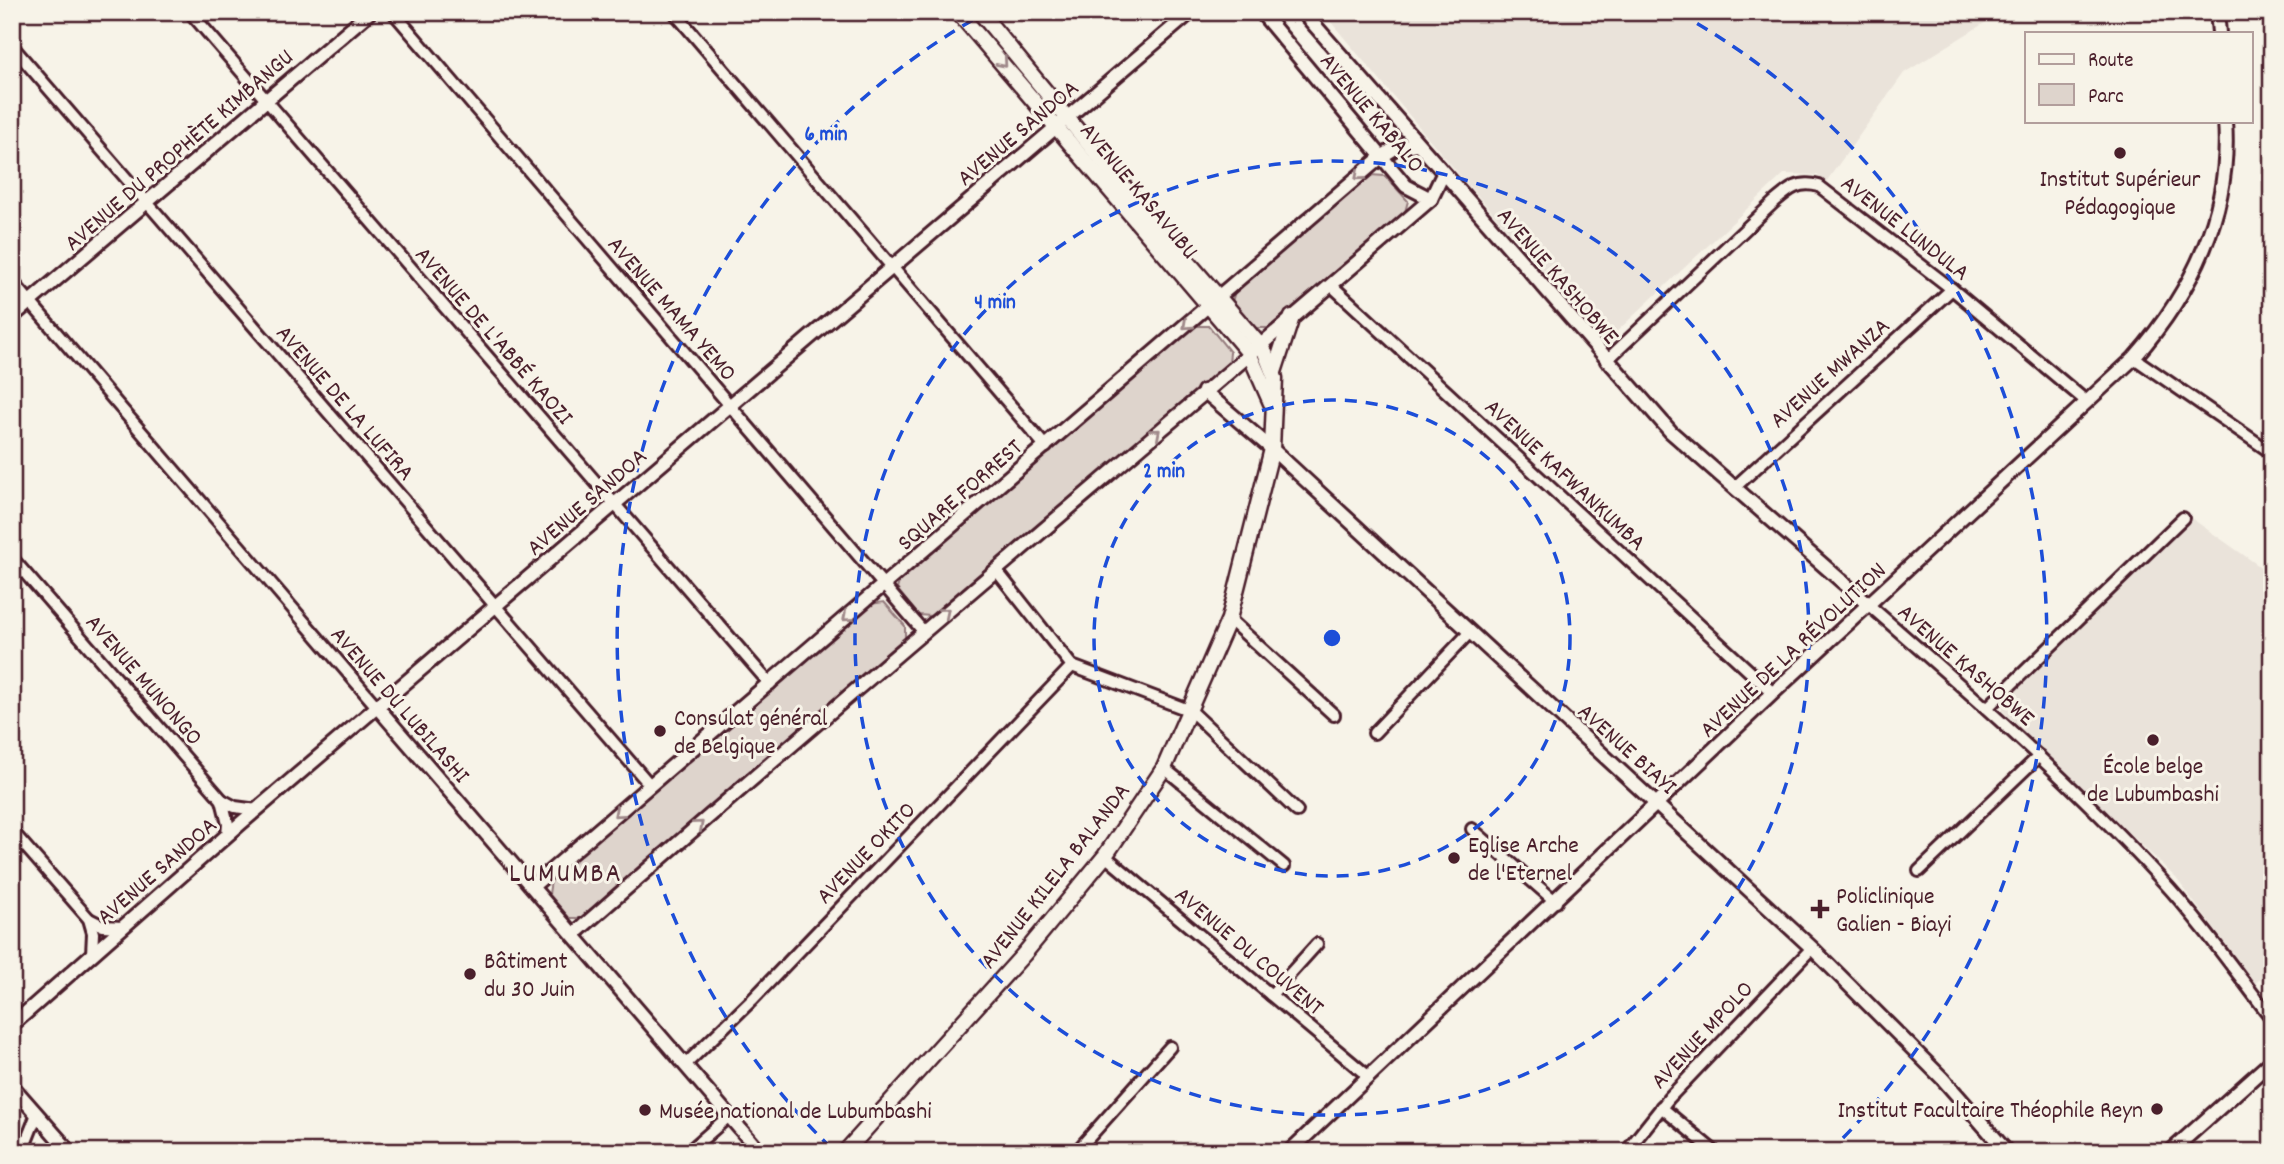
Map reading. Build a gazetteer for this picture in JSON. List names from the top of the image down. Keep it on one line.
{"streets":{"main road":["AVENUE KASAVUBU","AVENUE KILELA BALANDA"],"street":["AVENUE KABALO","AVENUE SANDOA","AVENUE DU PROPHÈTE KIMBANGU","AVENUE LUNDULA","AVENUE KASHOBWE","AVENUE MAMA YEMO","AVENUE DE L'ABBÉ KAOZI","AVENUE MWANZA","AVENUE DE LA LUFIRA","AVENUE KAFWANKUMBA","SQUARE FORREST","AVENUE DE LA RÉVOLUTION","AVENUE MUNONGO","AVENUE DU LUBILASHI","AVENUE BIAYI","AVENUE OKITO","AVENUE DU COUVENT","AVENUE MPOLO"]},"crossings":[["AVENUE KABALO","AVENUE KASHOBWE"],["AVENUE KABALO","SQUARE FORREST"],["AVENUE SANDOA","AVENUE KASAVUBU"],["AVENUE SANDOA","AVENUE MAMA YEMO"],["AVENUE SANDOA","AVENUE DE L'ABBÉ KAOZI"],["AVENUE SANDOA","AVENUE DE LA LUFIRA"],["AVENUE SANDOA","AVENUE DU LUBILASHI"],["AVENUE DU PROPHÈTE KIMBANGU","AVENUE DE L'ABBÉ KAOZI"],["AVENUE DU PROPHÈTE KIMBANGU","AVENUE DE LA LUFIRA"],["AVENUE DU PROPHÈTE KIMBANGU","AVENUE DU LUBILASHI"],["AVENUE KASAVUBU","SQUARE FORREST"],["AVENUE KASAVUBU","AVENUE KILELA BALANDA"],["AVENUE LUNDULA","AVENUE KASHOBWE"],["AVENUE LUNDULA","AVENUE MWANZA"],["AVENUE LUNDULA","AVENUE DE LA RÉVOLUTION"],["AVENUE KASHOBWE","AVENUE MWANZA"],["AVENUE KASHOBWE","AVENUE DE LA RÉVOLUTION"],["AVENUE MAMA YEMO","SQUARE FORREST"],["AVENUE DE L'ABBÉ KAOZI","SQUARE FORREST"],["AVENUE DE LA LUFIRA","SQUARE FORREST"],["AVENUE KAFWANKUMBA","AVENUE DE LA RÉVOLUTION"],["SQUARE FORREST","AVENUE DU LUBILASHI"],["AVENUE DE LA RÉVOLUTION","AVENUE BIAYI"],["AVENUE DE LA RÉVOLUTION","AVENUE DU COUVENT"],["AVENUE DU LUBILASHI","AVENUE OKITO"],["AVENUE BIAYI","AVENUE KILELA BALANDA"],["AVENUE BIAYI","AVENUE MPOLO"],["AVENUE KILELA BALANDA","AVENUE DU COUVENT"]],"districts":["LUMUMBA"],"places":{"other":["Institut Supérieur Pédagogique","Consulat général de Belgique","École belge de Lubumbashi","Eglise Arche de l'Eternel","Bâtiment du 30 Juin","Institut Facultaire Théophile Reyn","Musée national de Lubumbashi"],"health":["Policlinique Galien - Biayi"]},"legend":["Route","Parc"],"rings":["6 min","4 min","2 min"]}
